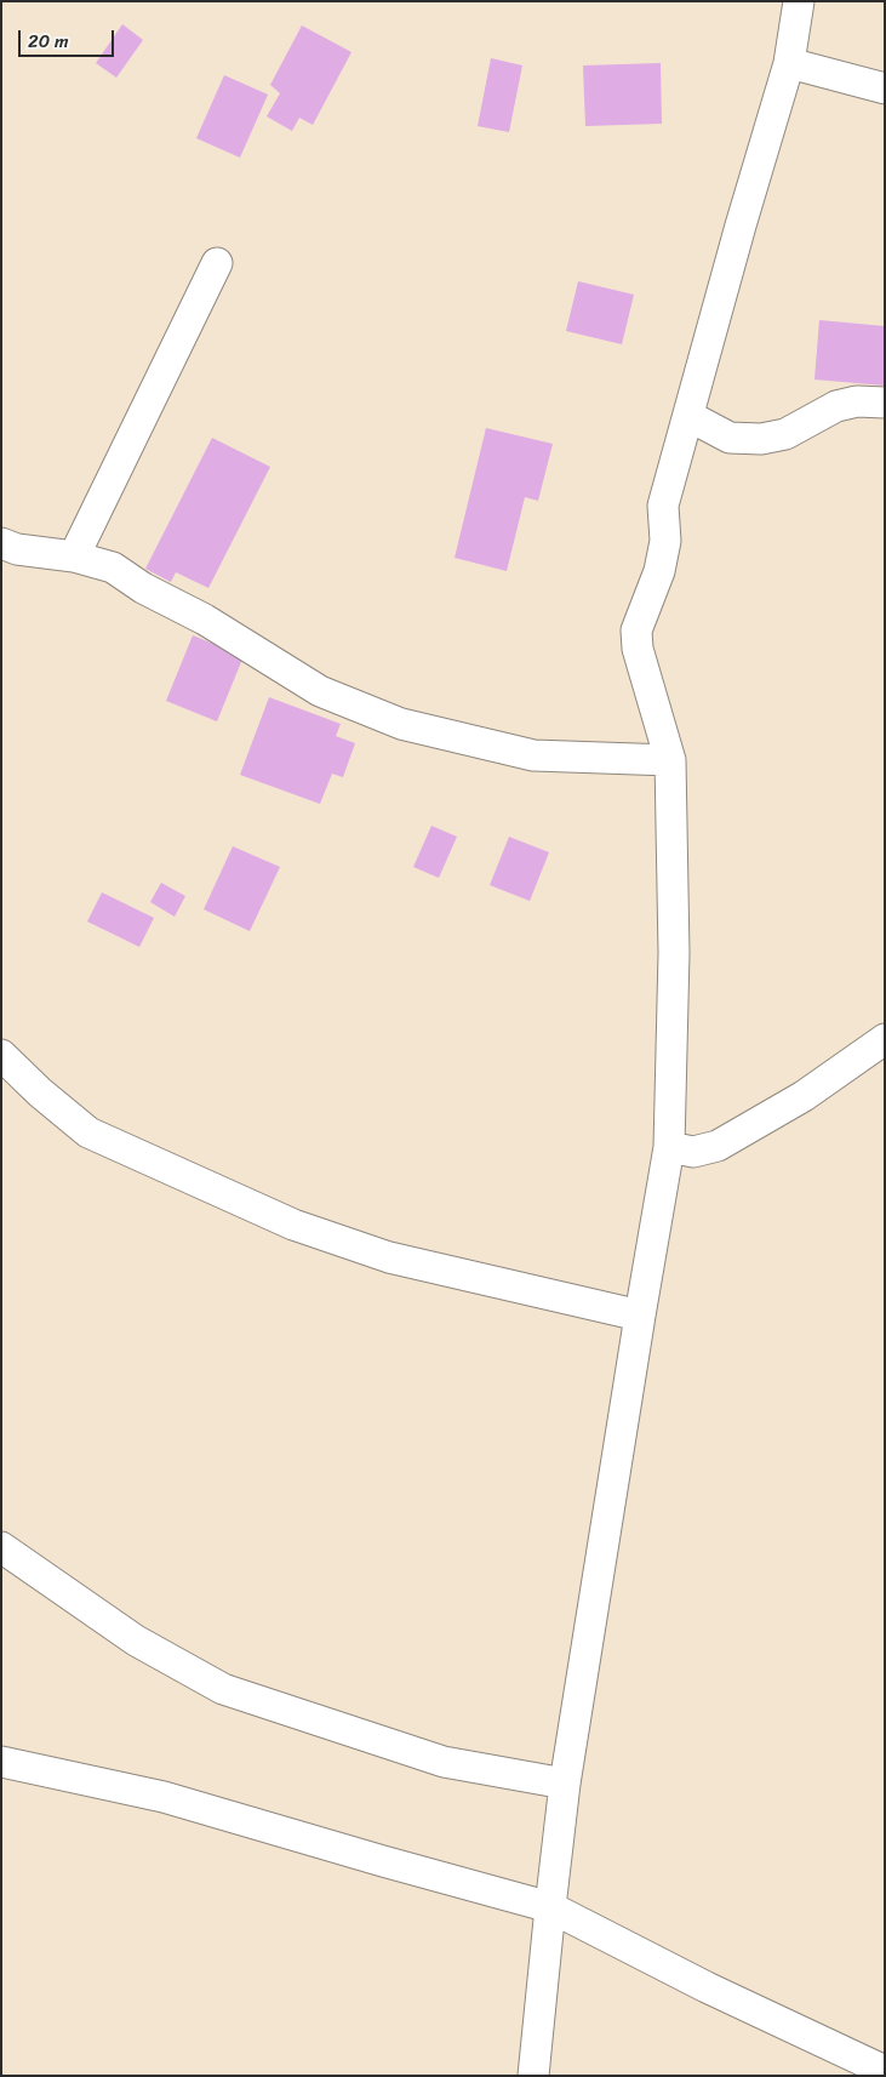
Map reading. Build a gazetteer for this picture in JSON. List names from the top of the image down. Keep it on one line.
{"scale_bar":"20 m"}
